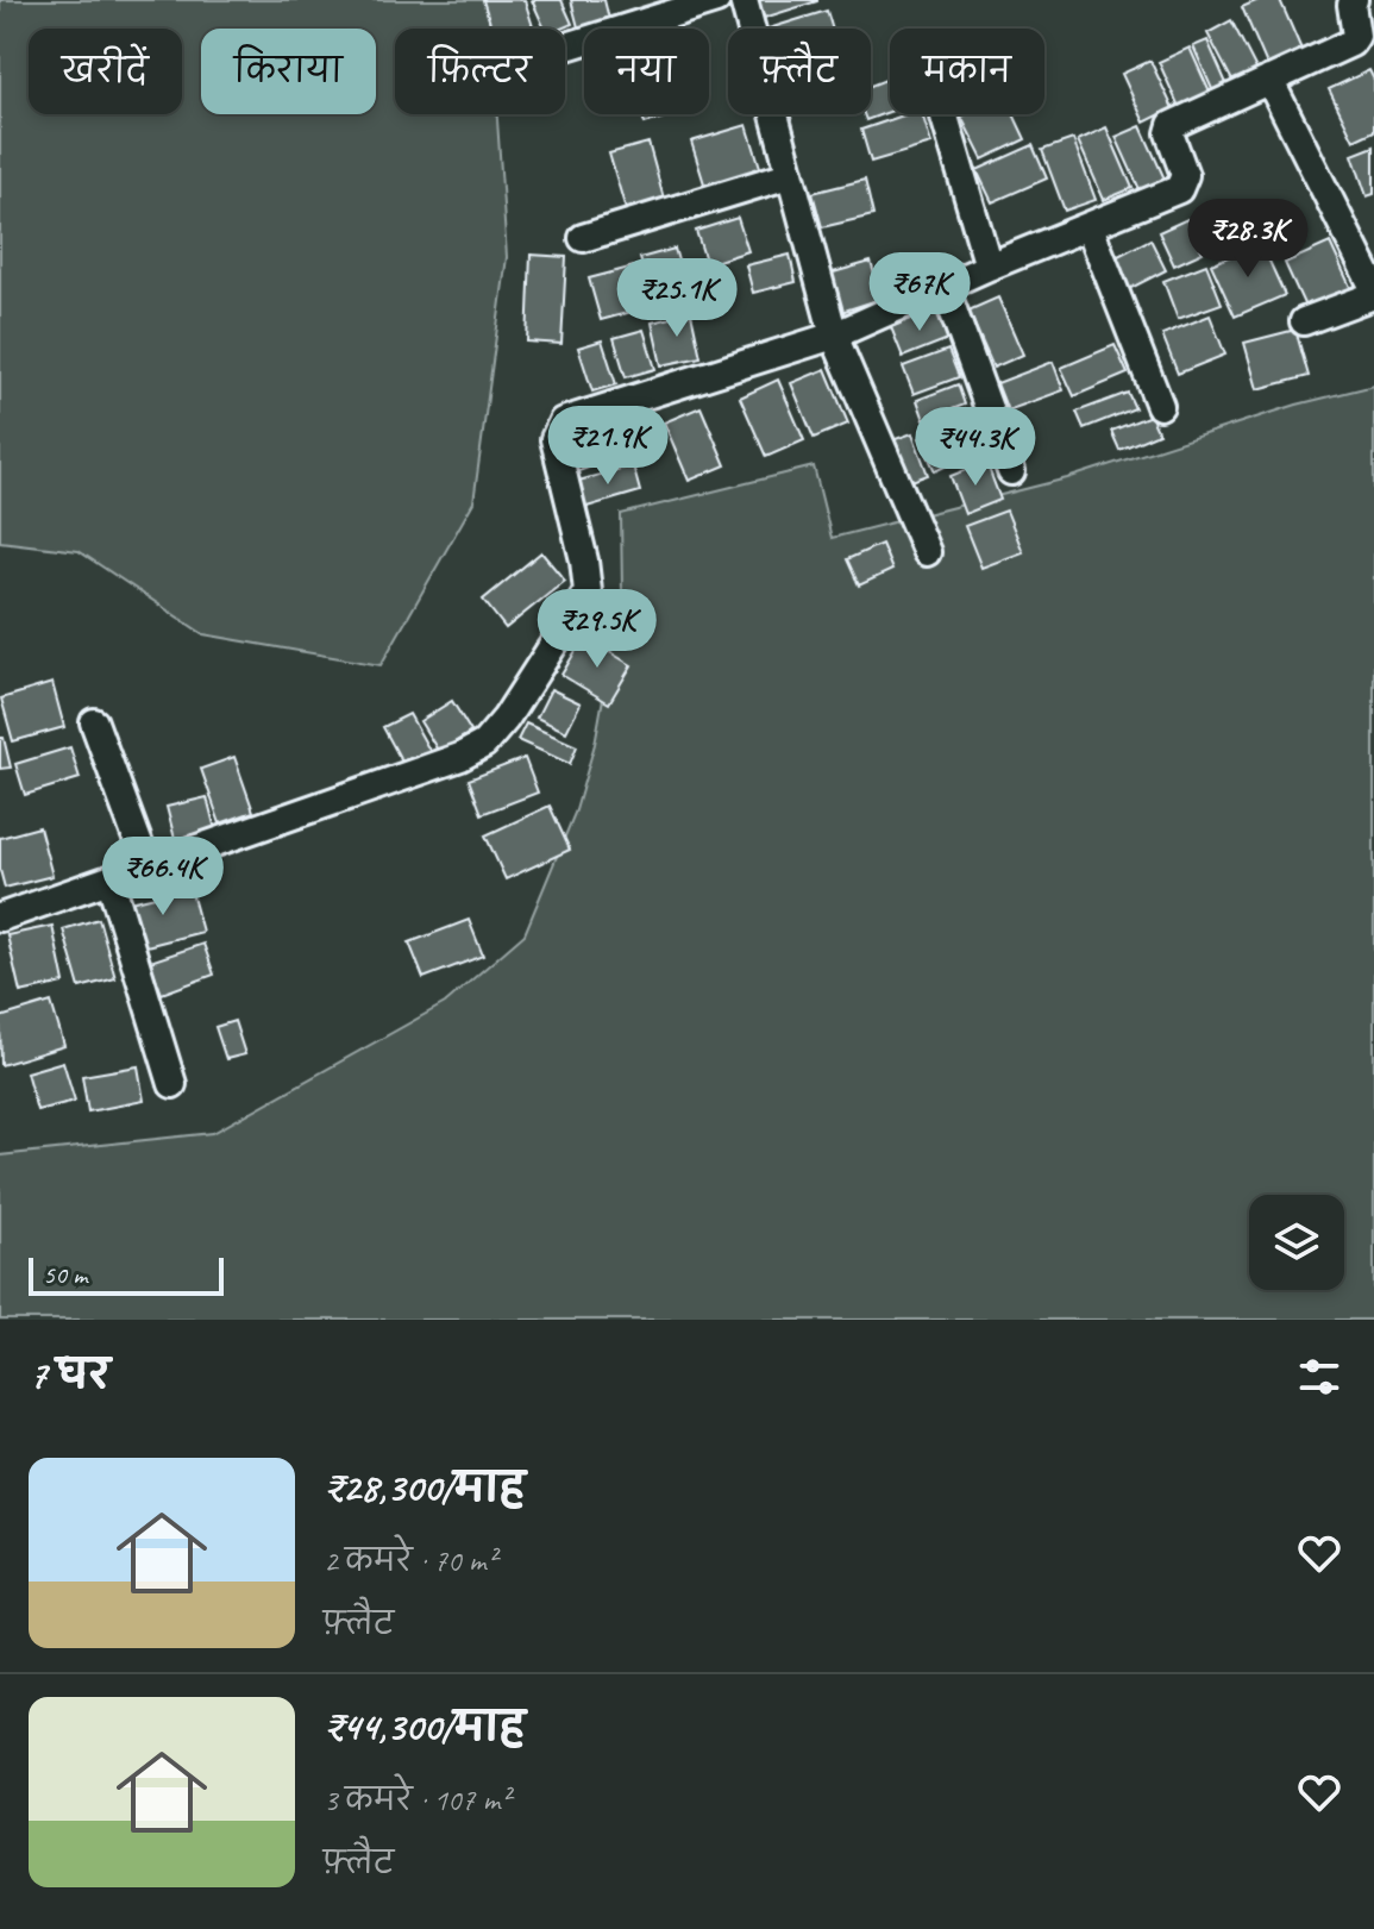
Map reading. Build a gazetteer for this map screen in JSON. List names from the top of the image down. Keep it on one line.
{"scale_bar":"50 m","page":{"chip":["खरीदें","किराया","फ़िल्टर","नया","फ़्लैट","मकान"],"price":["₹28.3K","₹67K","₹25.1K","₹21.9K","₹44.3K","₹29.5K","₹66.4K"],"scale":"50 m","heading":"7 घर","list":[{"name":"₹28,300/माह","note":"2 कमरे · 70 m² · फ़्लैट"},{"name":"₹44,300/माह","note":"3 कमरे · 107 m² · फ़्लैट"}]}}
